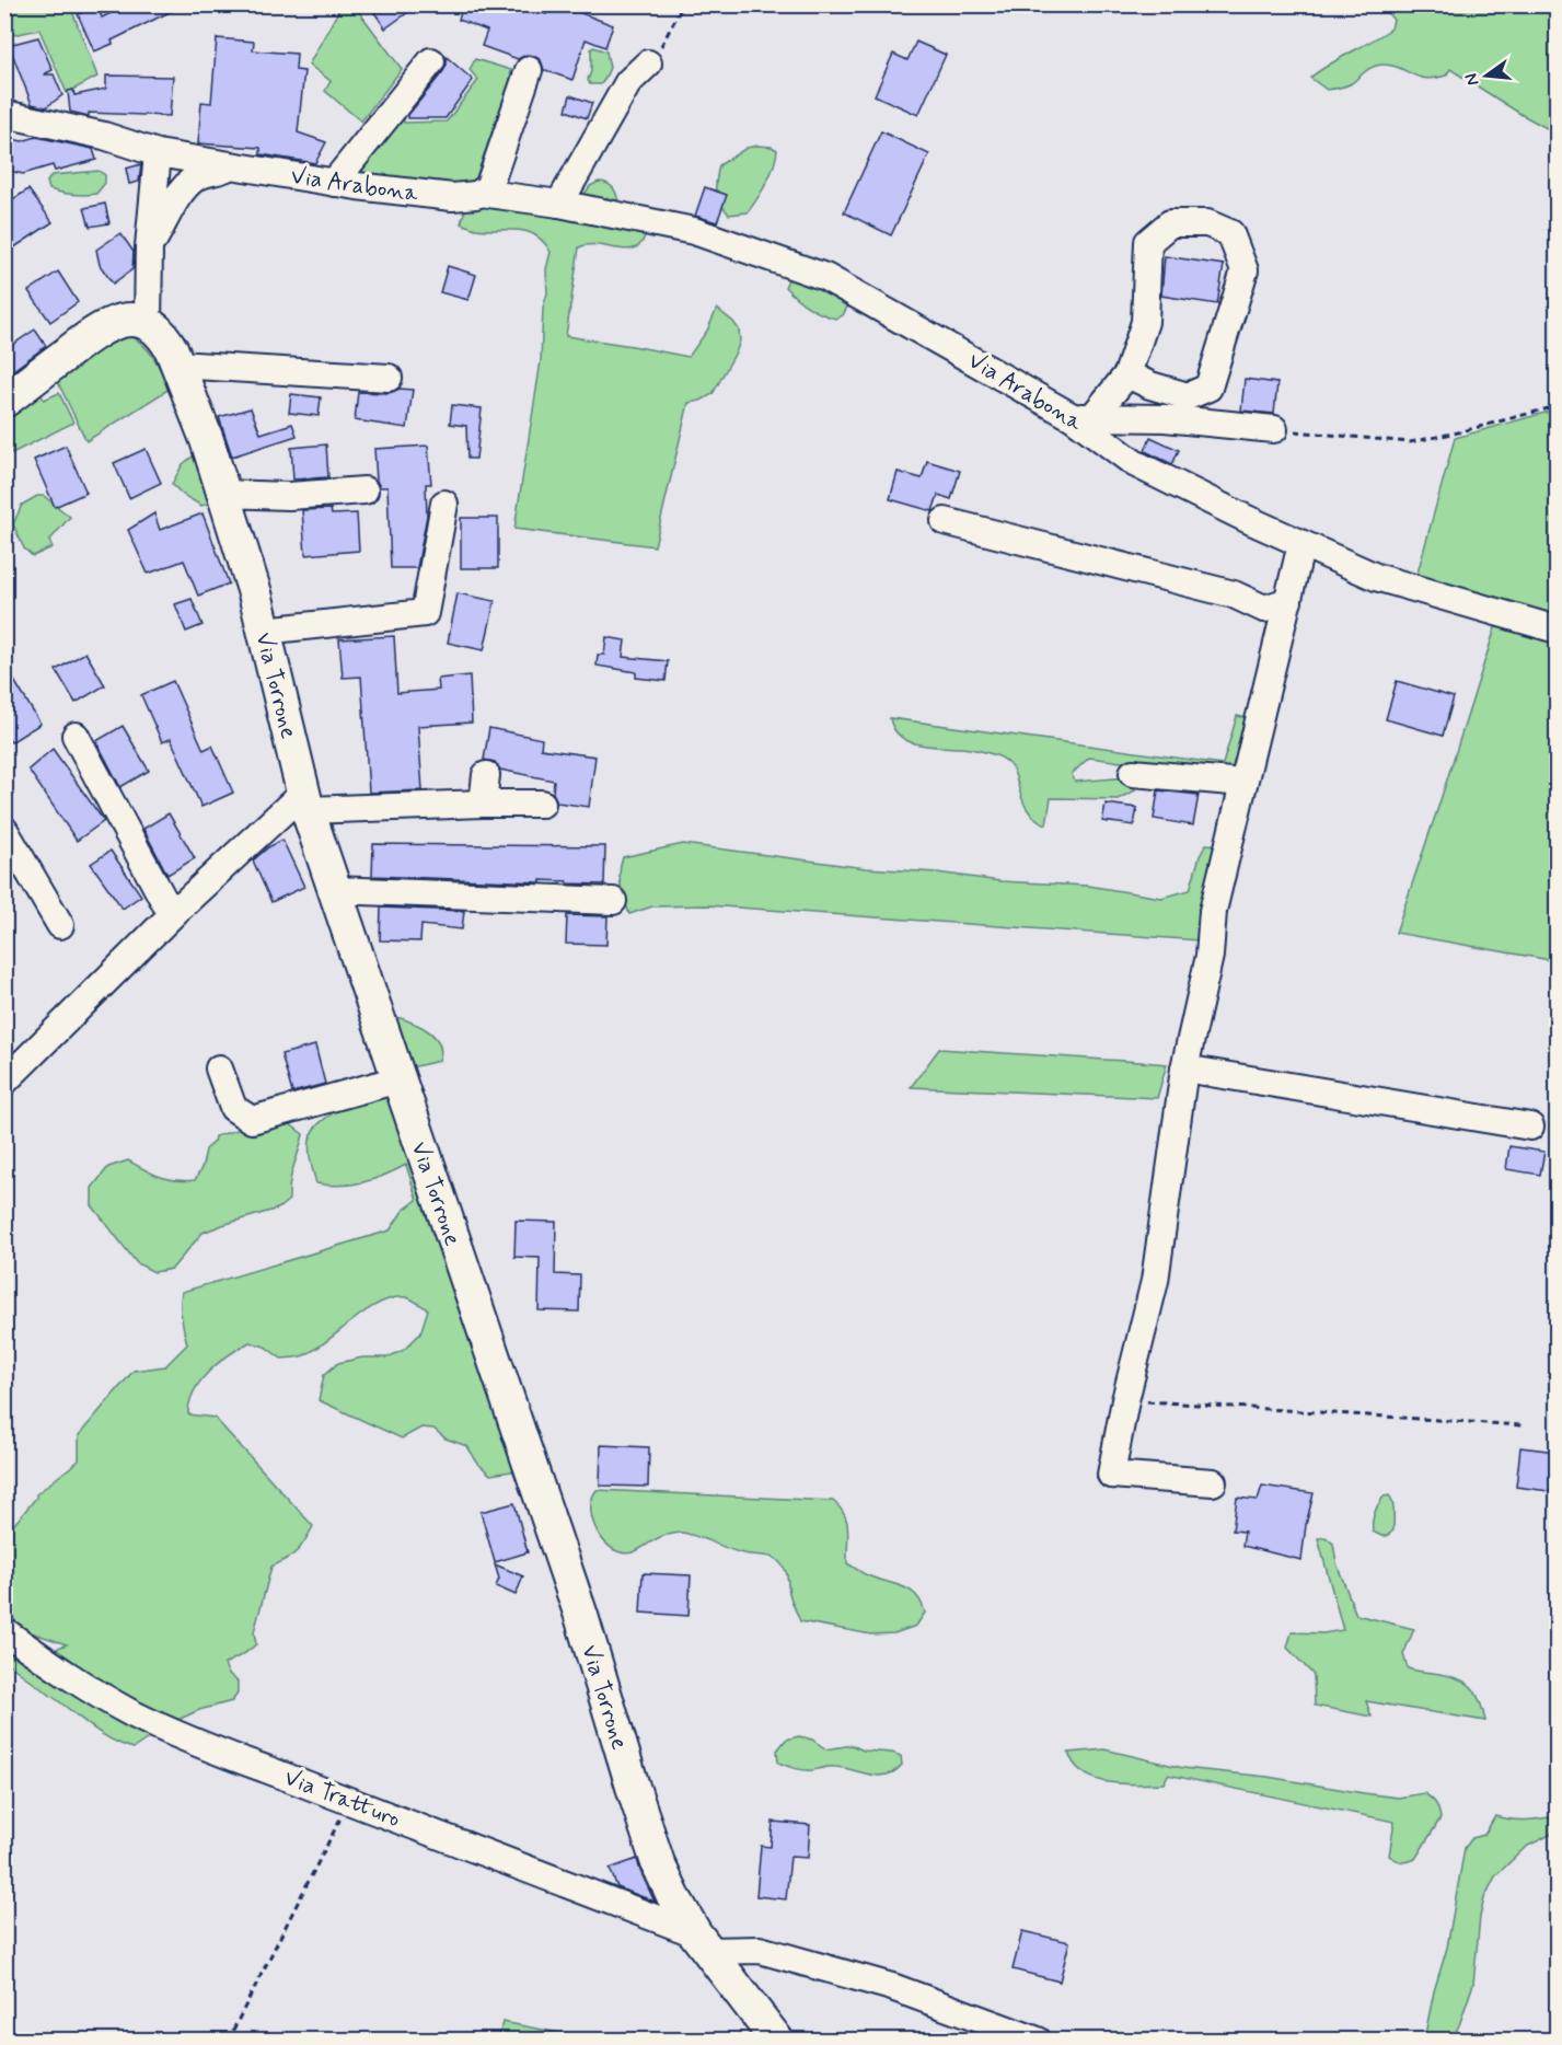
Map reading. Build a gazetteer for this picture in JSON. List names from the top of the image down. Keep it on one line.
{"streets":{"main road":["Via Torrone"],"street":["Via Arabona","Via Tratturo"]},"crossings":[["Via Torrone","Via Tratturo"]],"north":"left"}
